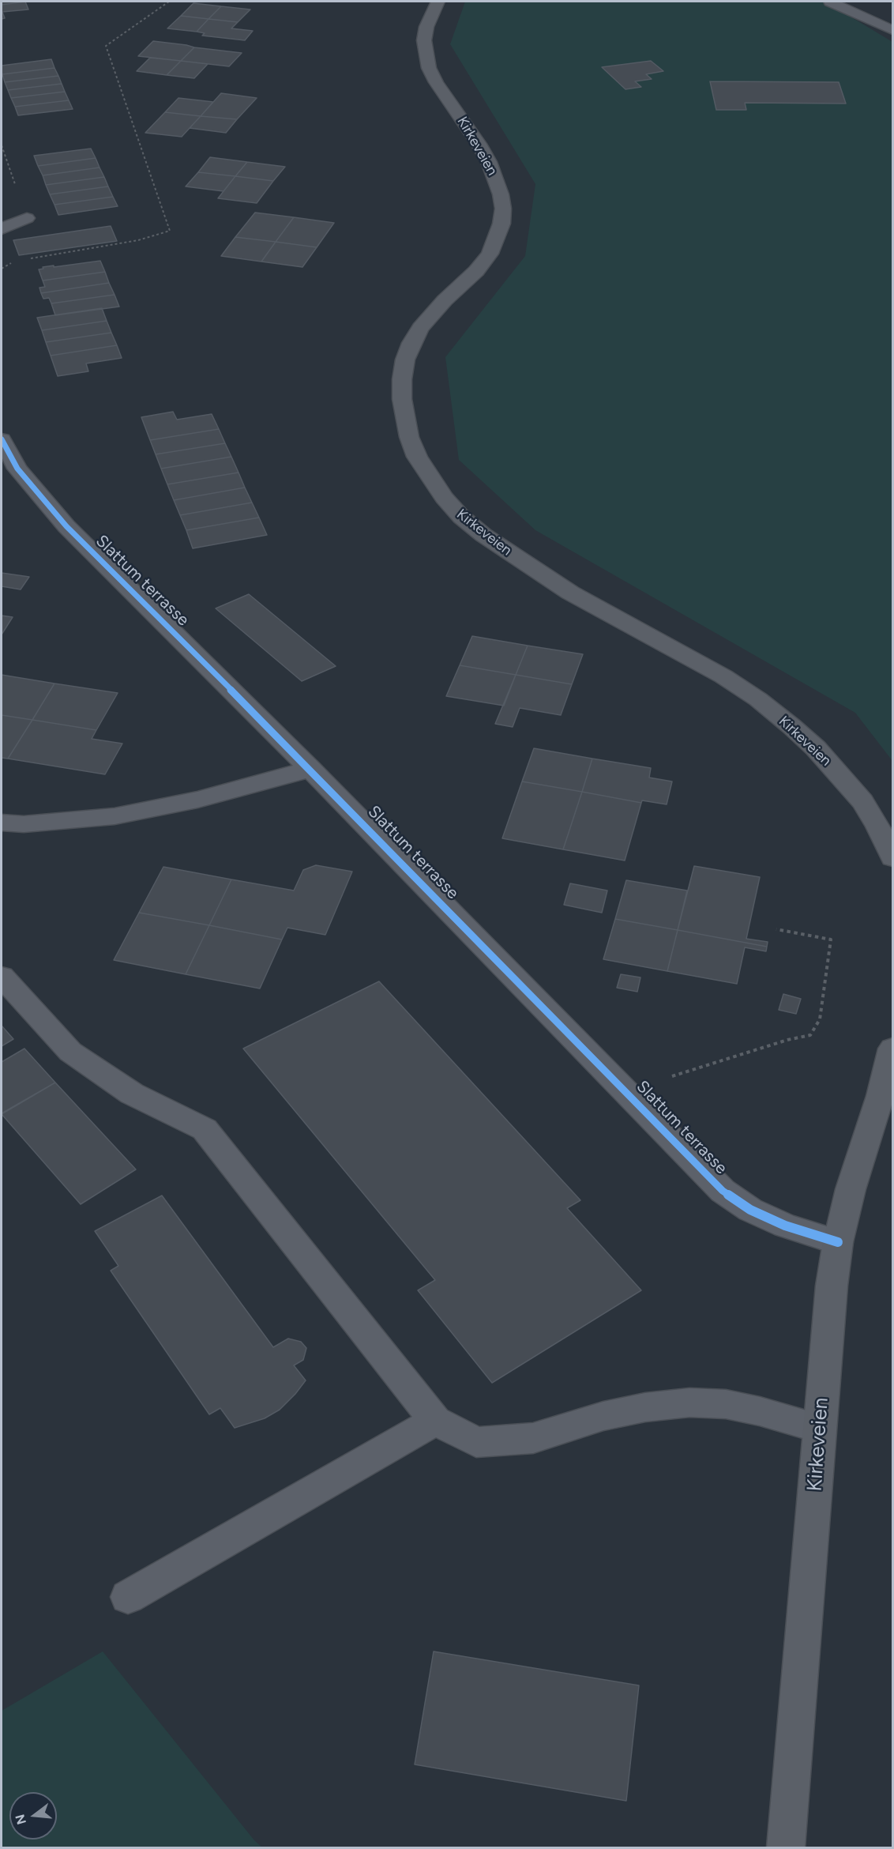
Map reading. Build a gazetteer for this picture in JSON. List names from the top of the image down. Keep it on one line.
{"streets":{"main road":["Kirkeveien"],"street":["Slattum terrasse"]},"crossings":[["Kirkeveien","Slattum terrasse"]],"north":"left"}
